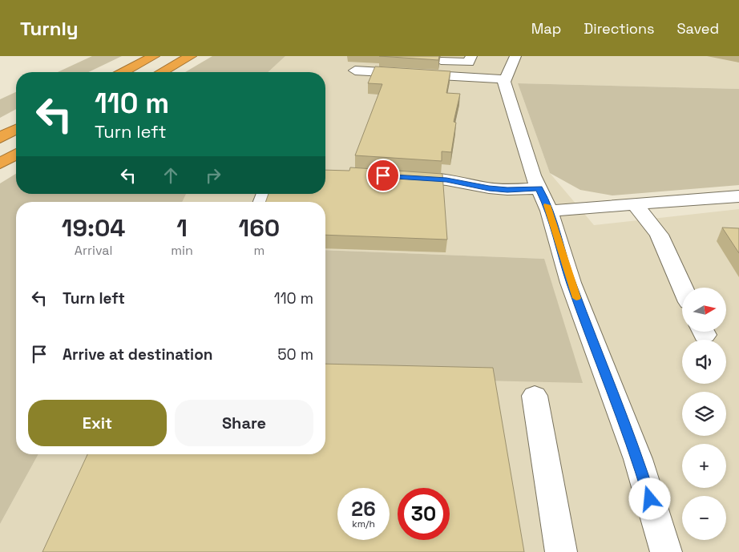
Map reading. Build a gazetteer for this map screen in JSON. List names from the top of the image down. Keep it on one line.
{"north":"right","page":{"header":"Turnly","nav":["Map","Directions","Saved"],"turn":["110 m","Turn left"],"eta":["19:04","Arrival","1","min","160","m"],"list":[{"name":"Turn left","value":"110 m"},{"name":"Arrive at destination","value":"50 m"}],"map_buttons":["+","−"],"buttons":["Exit","Share"],"speed":"26 km/h","limit":"30"}}
